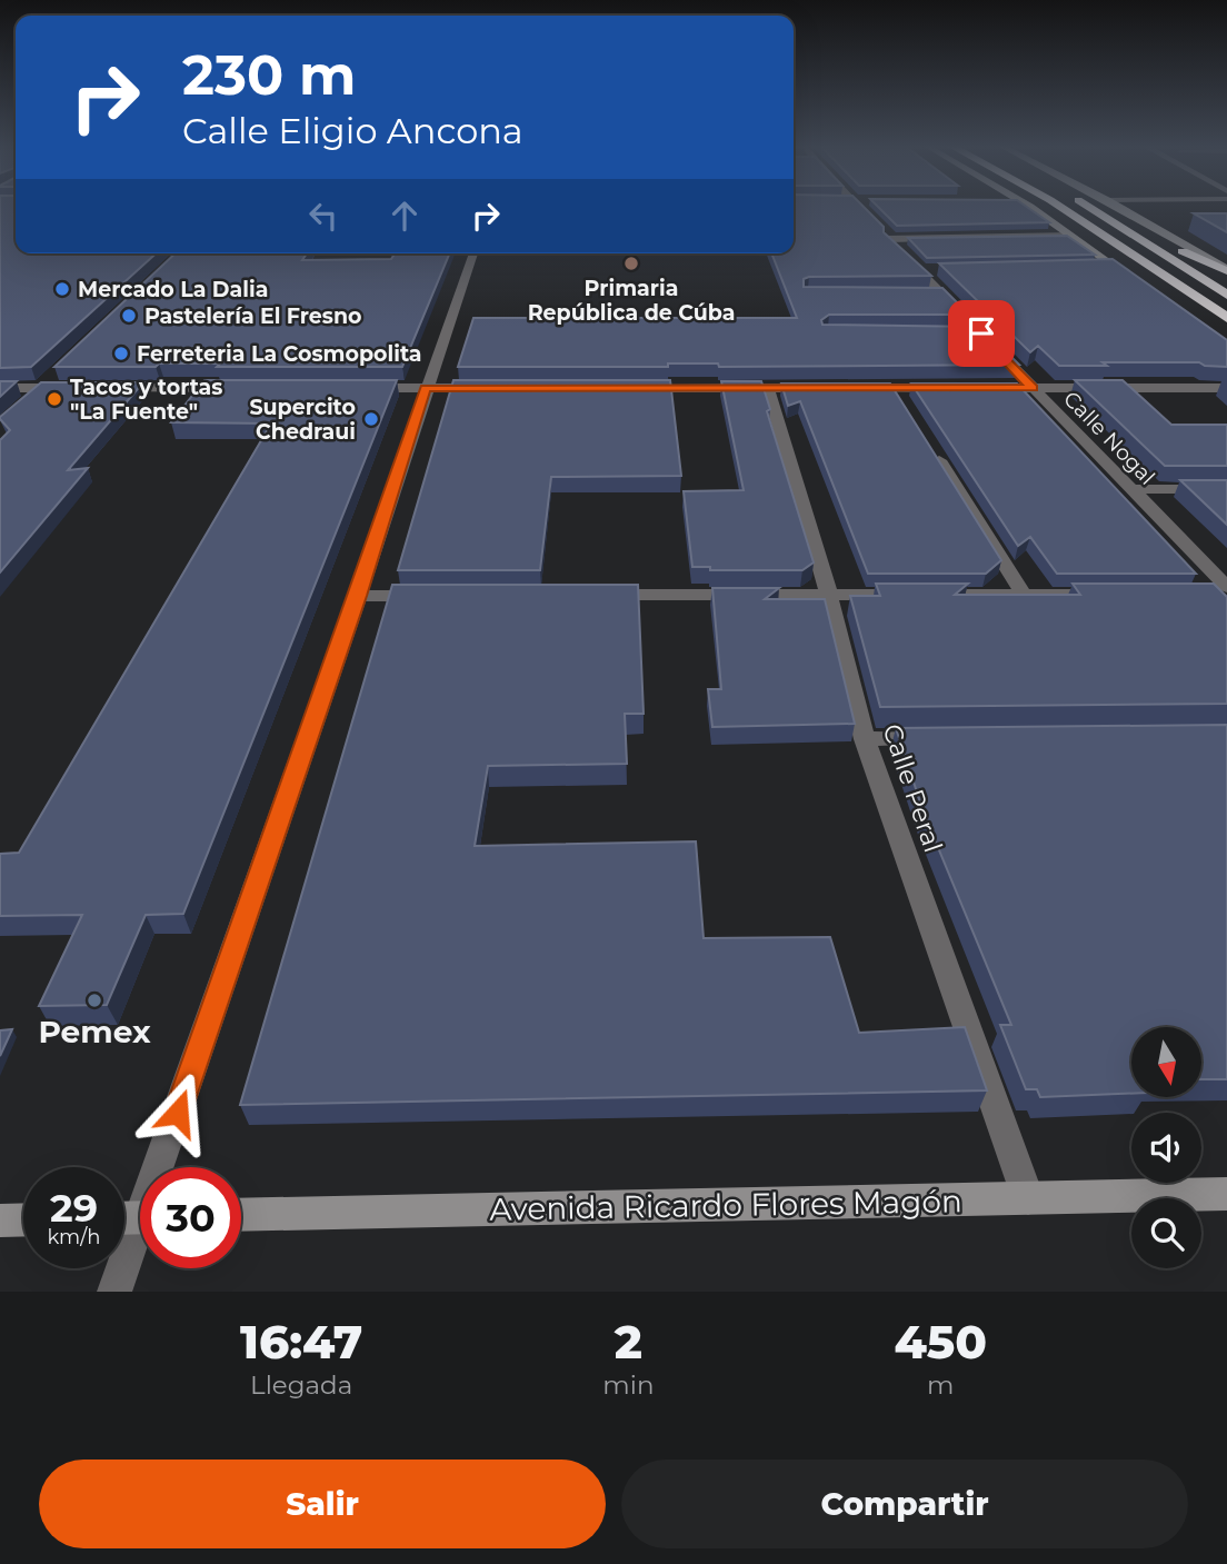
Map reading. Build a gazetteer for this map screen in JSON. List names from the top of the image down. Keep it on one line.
{"streets":{"main road":["Avenida Ricardo Flores Magón"],"street":["Calle Nogal","Calle Peral"]},"crossings":[["Calle Peral","Avenida Ricardo Flores Magón"]],"places":["Primaria República de Cúba","Mercado La Dalia","Pastelería El Fresno","Ferreteria La Cosmopolita","Tacos y tortas \"La Fuente\"","Supercito Chedraui","Pemex"],"north":"bottom","page":{"turn":["230 m","Calle Eligio Ancona"],"speed":"29 km/h","limit":"30","eta":["16:47","Llegada","2","min","450","m"],"buttons":["Salir","Compartir"]}}
